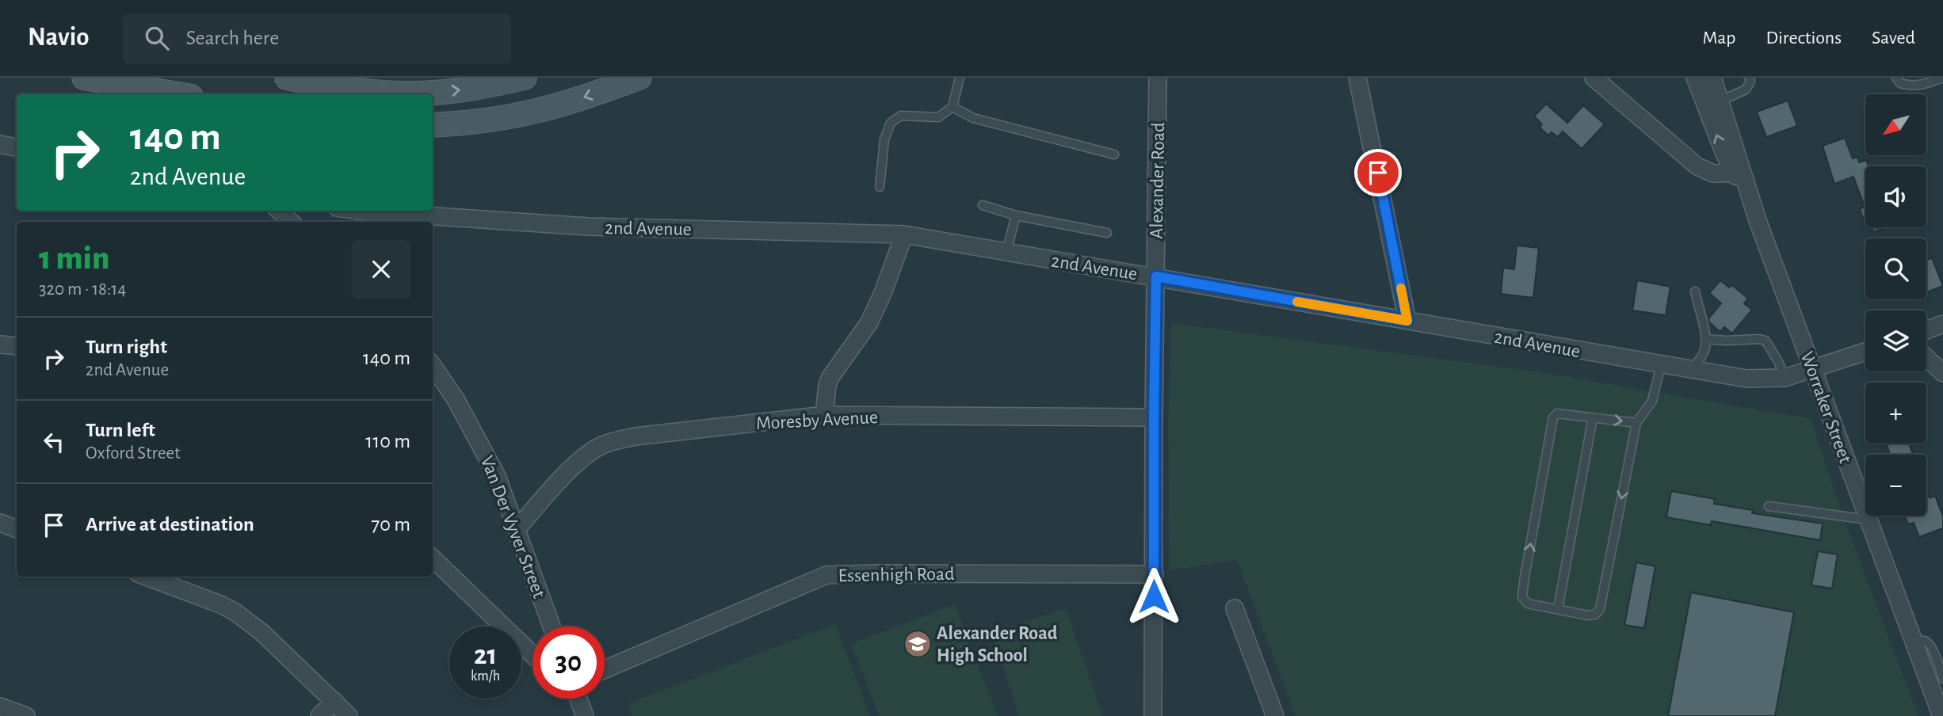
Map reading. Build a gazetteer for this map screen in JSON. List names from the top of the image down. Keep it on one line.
{"streets":{"street":["Alexander Road","2nd Avenue","Worraker Street","Moresby Avenue","Van Der Vyver Street","Essenhigh Road"]},"crossings":[["Alexander Road","2nd Avenue"],["Alexander Road","Moresby Avenue"],["Alexander Road","Essenhigh Road"],["2nd Avenue","Worraker Street"],["Moresby Avenue","Van Der Vyver Street"]],"places":{"school or university":["Alexander Road High School"]},"north":"bottom left","page":{"header":"Navio","search":"Search here","nav":["Map","Directions","Saved"],"map_buttons":["+","−"],"turn":["140 m","2nd Avenue"],"heading":["1 min","320 m · 18:14"],"list":[{"name":"Turn right","note":"2nd Avenue","value":"140 m"},{"name":"Turn left","note":"Oxford Street","value":"110 m"},{"name":"Arrive at destination","value":"70 m"}],"speed":"21 km/h","limit":"30"}}
